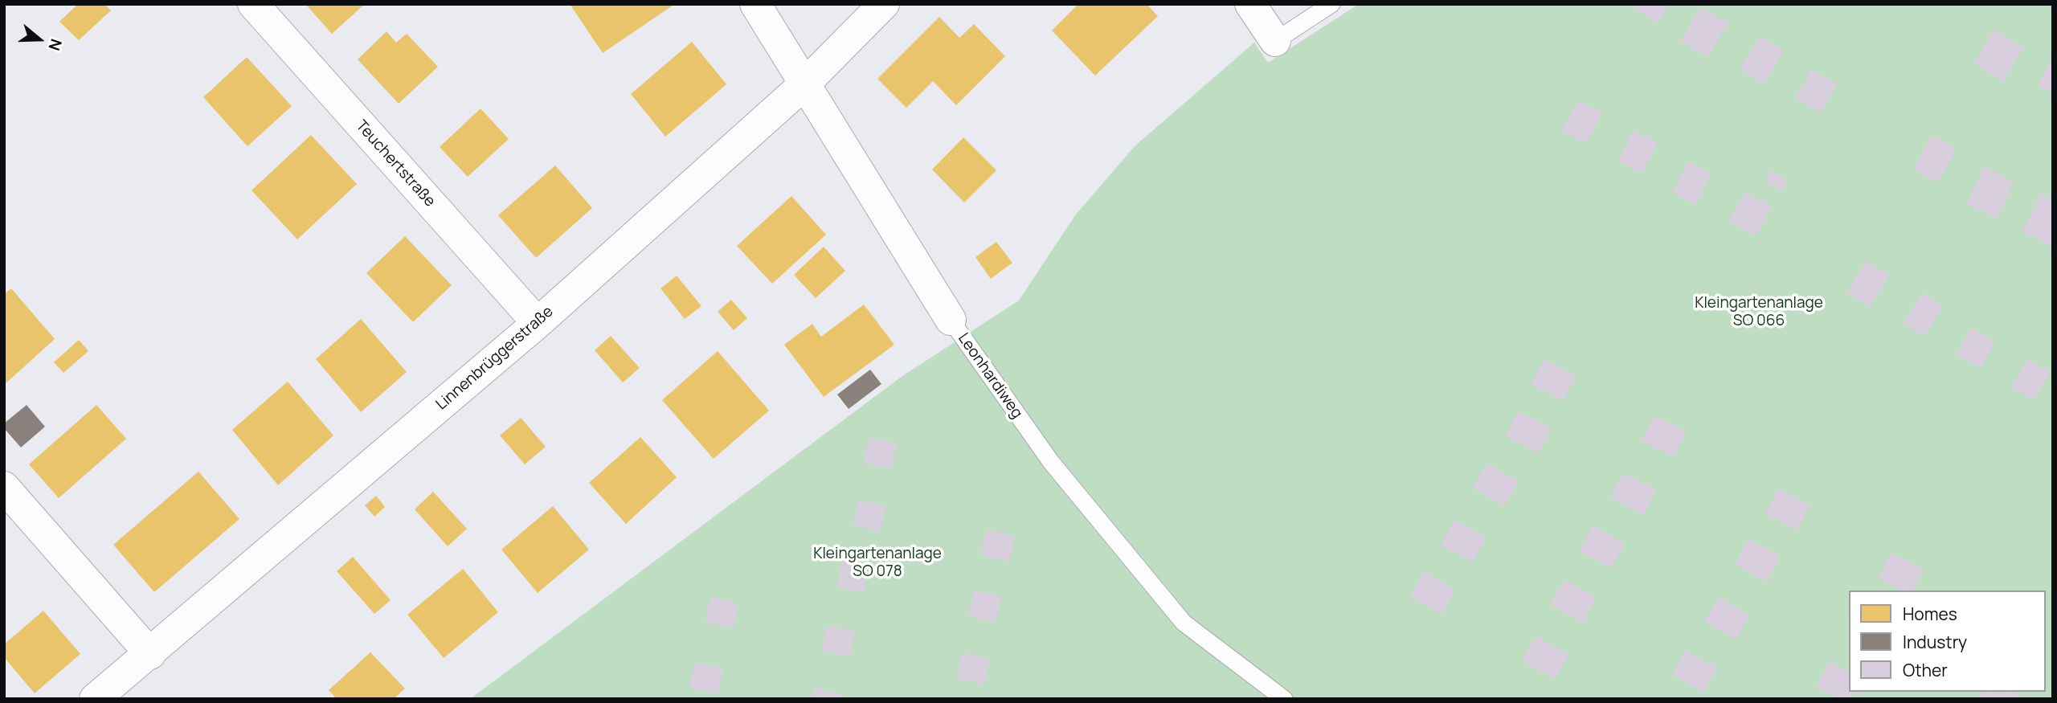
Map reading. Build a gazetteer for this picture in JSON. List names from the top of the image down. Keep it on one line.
{"streets":{"street":["Teuchertstraße","Linnenbrüggerstraße","Leonhardiweg"]},"crossings":[["Teuchertstraße","Linnenbrüggerstraße"],["Linnenbrüggerstraße","Leonhardiweg"]],"parks":["Kleingartenanlage SO 066","Kleingartenanlage SO 078"],"legend":["Homes","Industry","Other"],"north":"right"}
